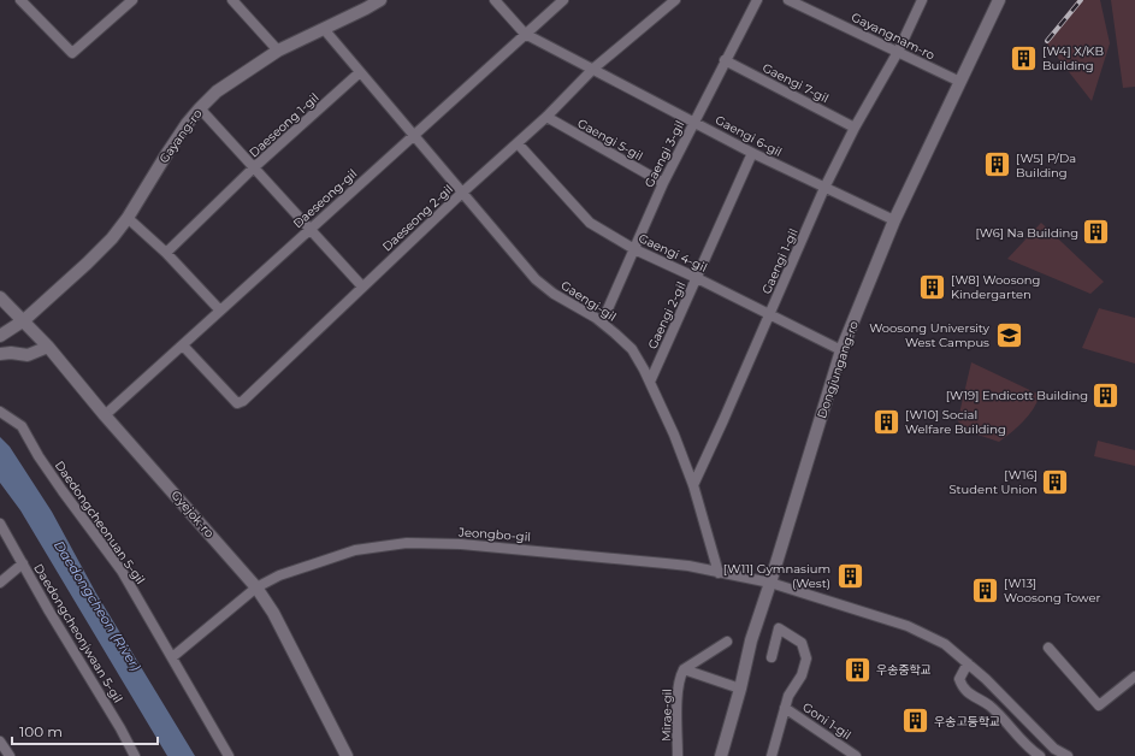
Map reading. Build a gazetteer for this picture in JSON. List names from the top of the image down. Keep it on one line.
{"streets":{"street":["Gayangnam-ro","Gaengi 7-gil","Daeseong 1-gil","Gayang-ro","Gaengi 6-gil","Gaengi 5-gil","Gaengi 3-gil","Daeseong-gil","Daeseong 2-gil","Gaengi 4-gil","Gaengi 1-gil","Gaengi-gil","Gaengi 2-gil","Dongjungang-ro","Gyejok-ro","Daedongcheonuan 5-gil","Jeongbo-gil","Daedongcheonjwaan 5-gil","Mirae-gil","Goni 1-gil"]},"crossings":[["Gayangnam-ro","Gaengi 1-gil"],["Gayangnam-ro","Dongjungang-ro"],["Gaengi 7-gil","Gaengi 3-gil"],["Gaengi 7-gil","Gaengi 1-gil"],["Gayang-ro","Gyejok-ro"],["Gaengi 6-gil","Gaengi 3-gil"],["Gaengi 6-gil","Daeseong-gil"],["Gaengi 6-gil","Daeseong 2-gil"],["Gaengi 6-gil","Gaengi 1-gil"],["Gaengi 6-gil","Gaengi 2-gil"],["Gaengi 6-gil","Dongjungang-ro"],["Gaengi 5-gil","Gaengi 3-gil"],["Gaengi 5-gil","Daeseong 2-gil"],["Gaengi 3-gil","Gaengi 4-gil"],["Gaengi 3-gil","Gaengi-gil"],["Daeseong-gil","Daeseong 2-gil"],["Daeseong-gil","Gaengi-gil"],["Daeseong-gil","Gyejok-ro"],["Daeseong 2-gil","Gaengi 4-gil"],["Daeseong 2-gil","Gaengi-gil"],["Gaengi 4-gil","Gaengi 1-gil"],["Gaengi 4-gil","Gaengi 2-gil"],["Gaengi 4-gil","Dongjungang-ro"],["Gaengi 1-gil","Gaengi-gil"],["Gaengi-gil","Gaengi 2-gil"],["Gaengi-gil","Jeongbo-gil"],["Dongjungang-ro","Jeongbo-gil"],["Gyejok-ro","Jeongbo-gil"],["Daedongcheonuan 5-gil","Jeongbo-gil"]],"water":["Daedongcheon (River)"],"places":{"building":["[W4] X/KB Building","[W5] P/Da Building","[W6] Na Building","[W8] Woosong Kindergarten","[W19] Endicott Building","[W10] Social Welfare Building","[W16] Student Union","[W11] Gymnasium (West)","[W13] Woosong Tower","우송중학교","우송고등학교"],"school or university":["Woosong University West Campus"]},"scale_bar":"100 m"}
